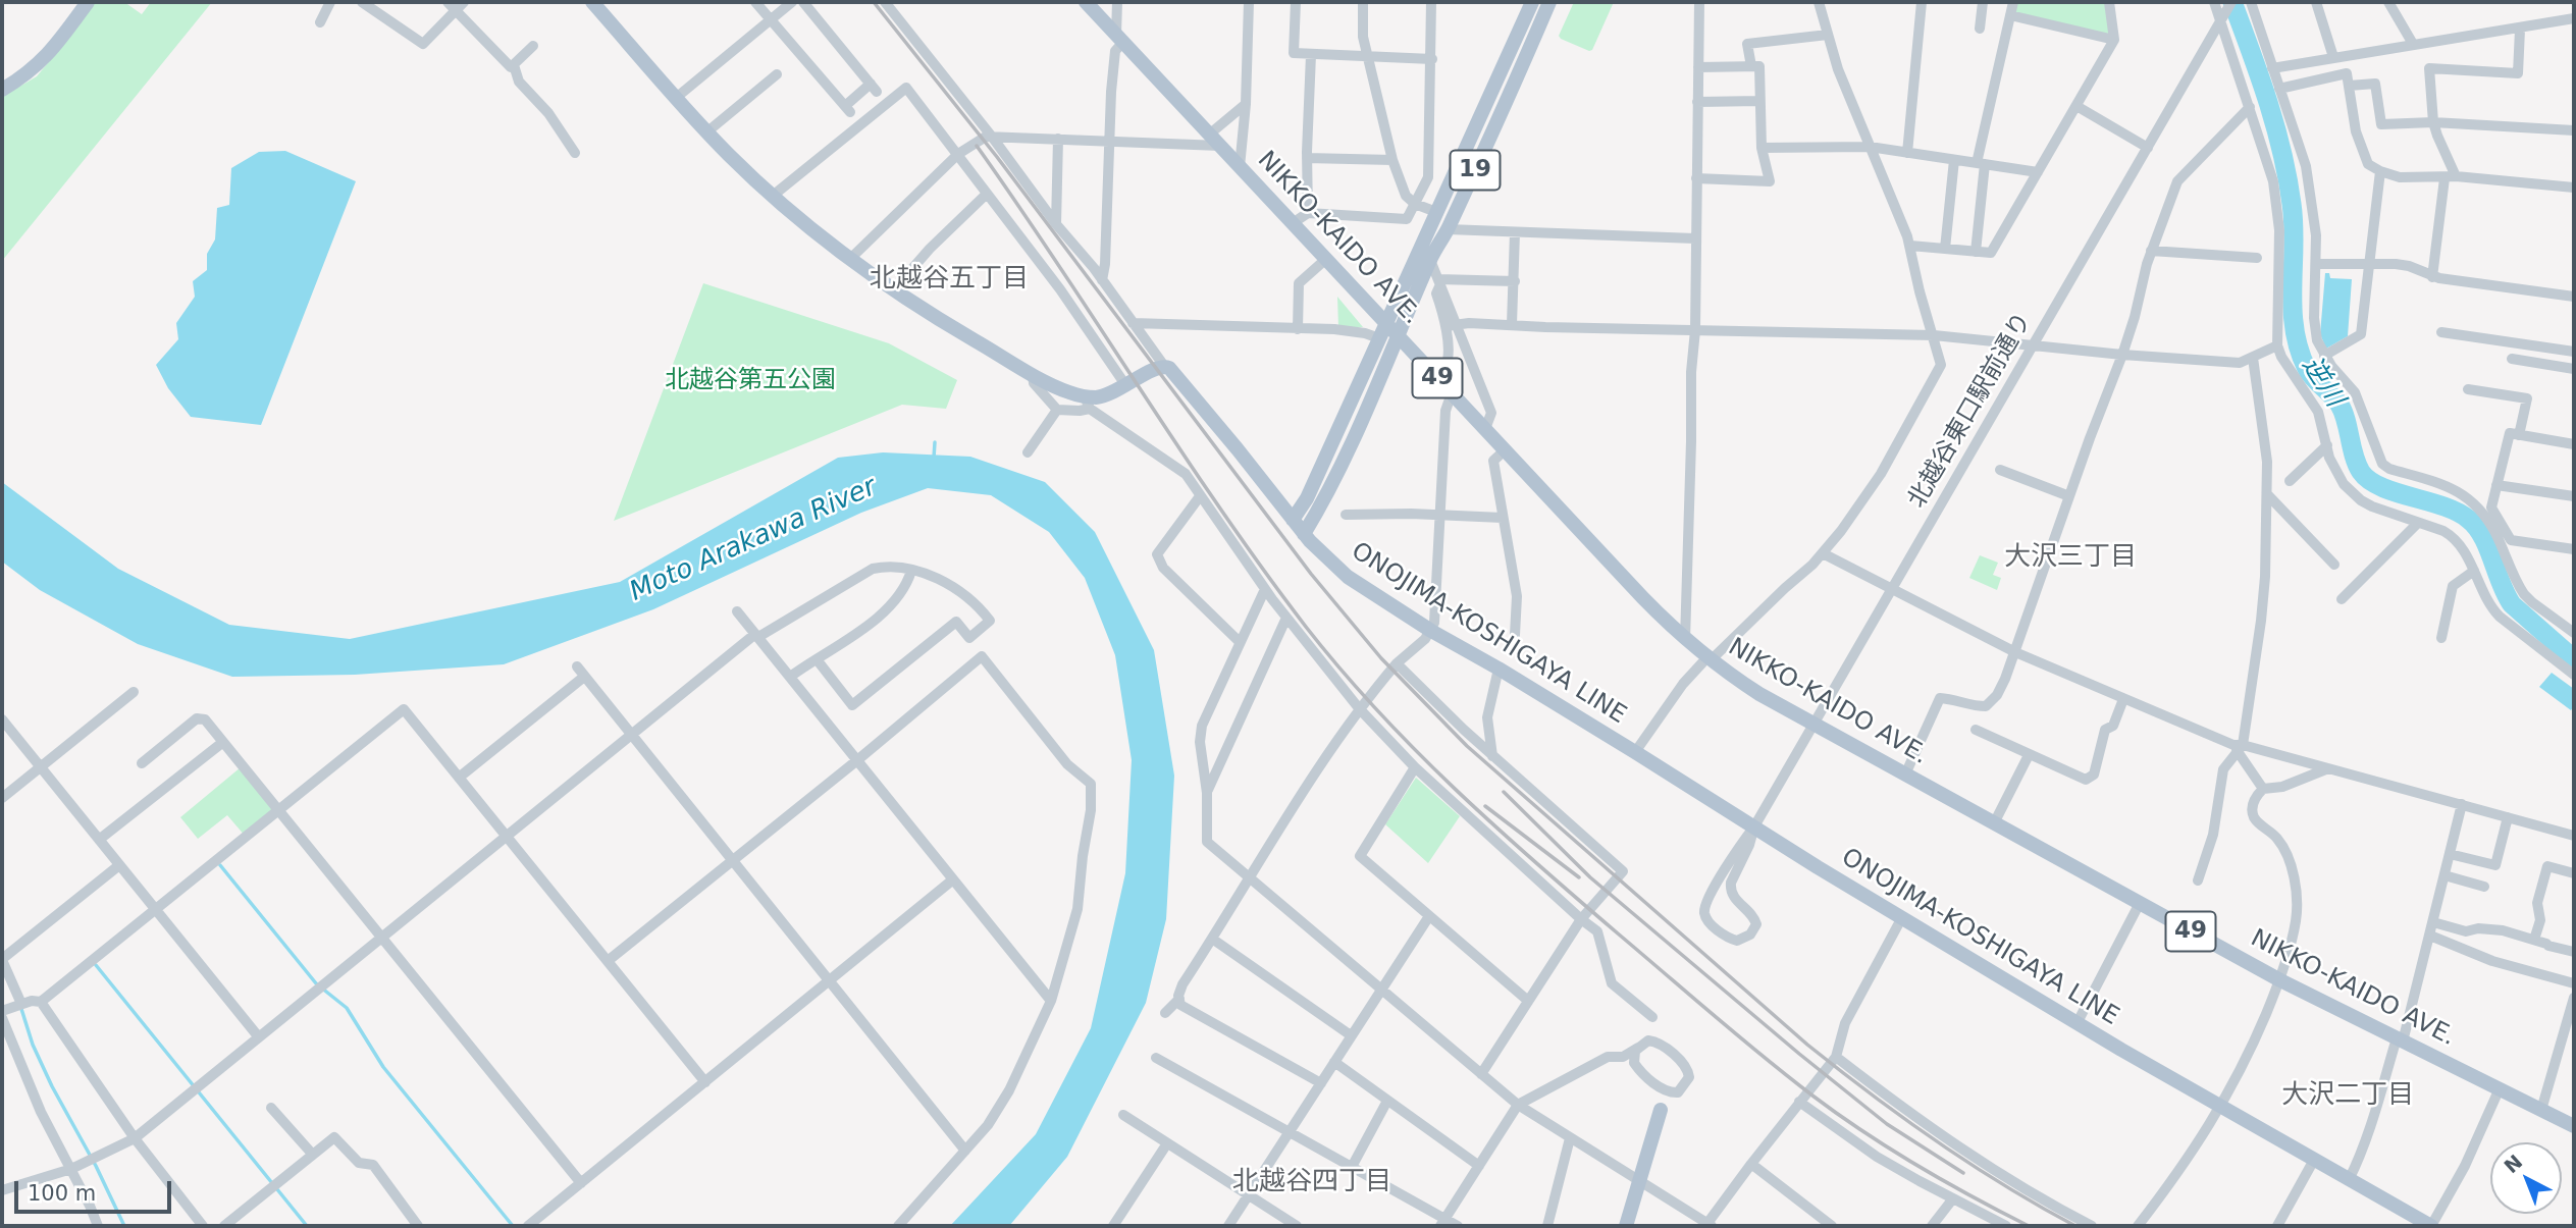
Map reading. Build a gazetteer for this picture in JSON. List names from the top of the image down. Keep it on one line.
{"streets":{"main road":["19","NIKKO-KAIDO AVE.","49","ONOJIMA-KOSHIGAYA LINE"],"street":["北越谷東口駅前通り"]},"crossings":[["19","NIKKO-KAIDO AVE."],["19","ONOJIMA-KOSHIGAYA LINE"],["NIKKO-KAIDO AVE.","北越谷東口駅前通り"],["北越谷東口駅前通り","ONOJIMA-KOSHIGAYA LINE"]],"districts":["北越谷五丁目","大沢三丁目","大沢二丁目","北越谷四丁目"],"water":["逆川","Moto Arakawa River"],"parks":["北越谷第五公園"],"scale_bar":"100 m","north":"top left"}
